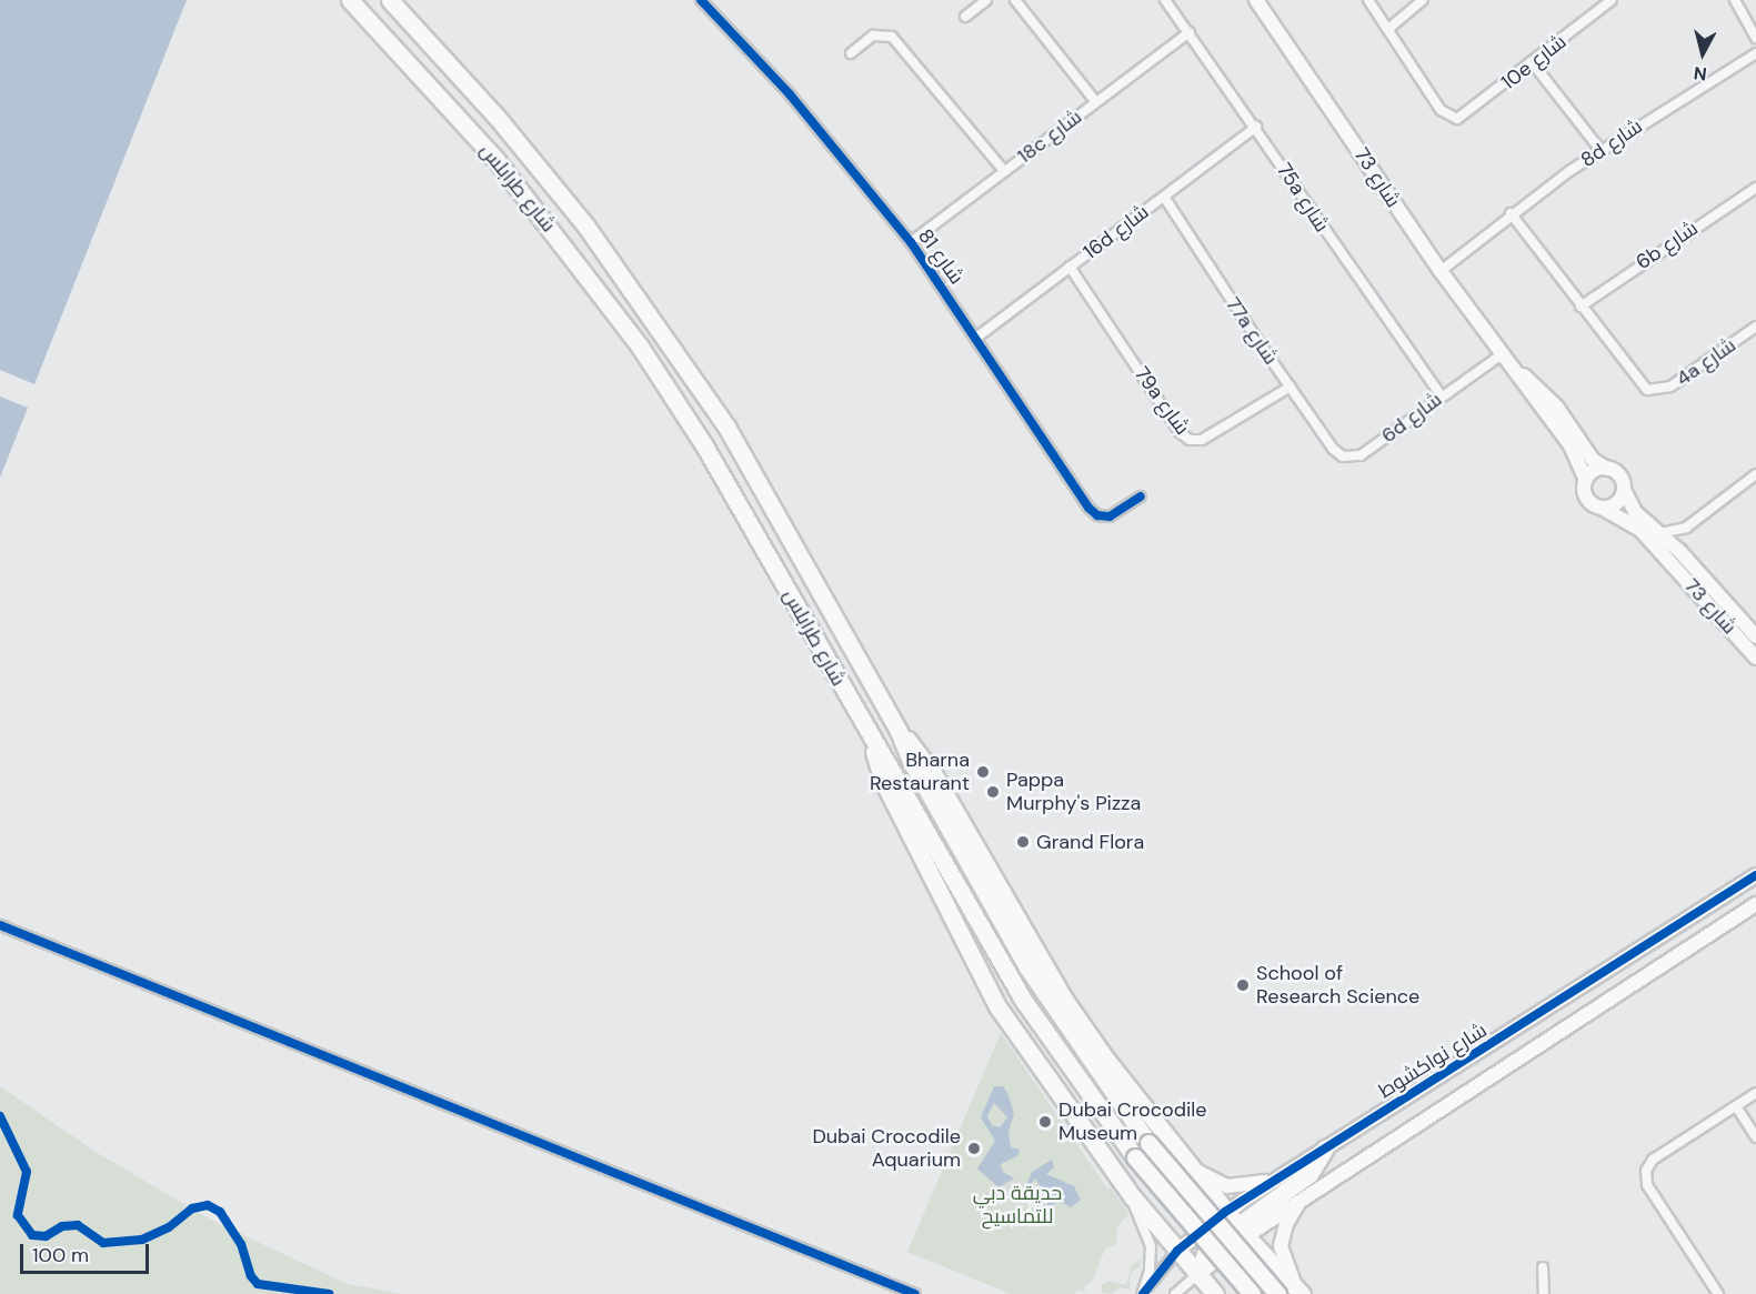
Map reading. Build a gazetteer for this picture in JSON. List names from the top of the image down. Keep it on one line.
{"streets":{"highway":["شارع طرابلس"],"street":["10e شارع","18c شارع","8d شارع","شارع 73","75a شارع","16d شارع","6b شارع","شارع 81","77a شارع","4a شارع","79a شارع","6d شارع","شارع نواكشوط"]},"crossings":[["18c شارع","75a شارع"],["18c شارع","شارع 81"],["8d شارع","شارع 73"],["شارع 73","6d شارع"],["75a شارع","16d شارع"],["75a شارع","6d شارع"],["16d شارع","شارع 81"],["16d شارع","77a شارع"],["16d شارع","79a شارع"],["6b شارع","4a شارع"],["77a شارع","79a شارع"],["77a شارع","6d شارع"]],"parks":["حديقة دبي للتماسيح"],"places":["Bharna Restaurant","Pappa Murphy's Pizza","Grand Flora","School of Research Science","Dubai Crocodile Museum","Dubai Crocodile Aquarium"],"scale_bar":"100 m","north":"bottom"}
